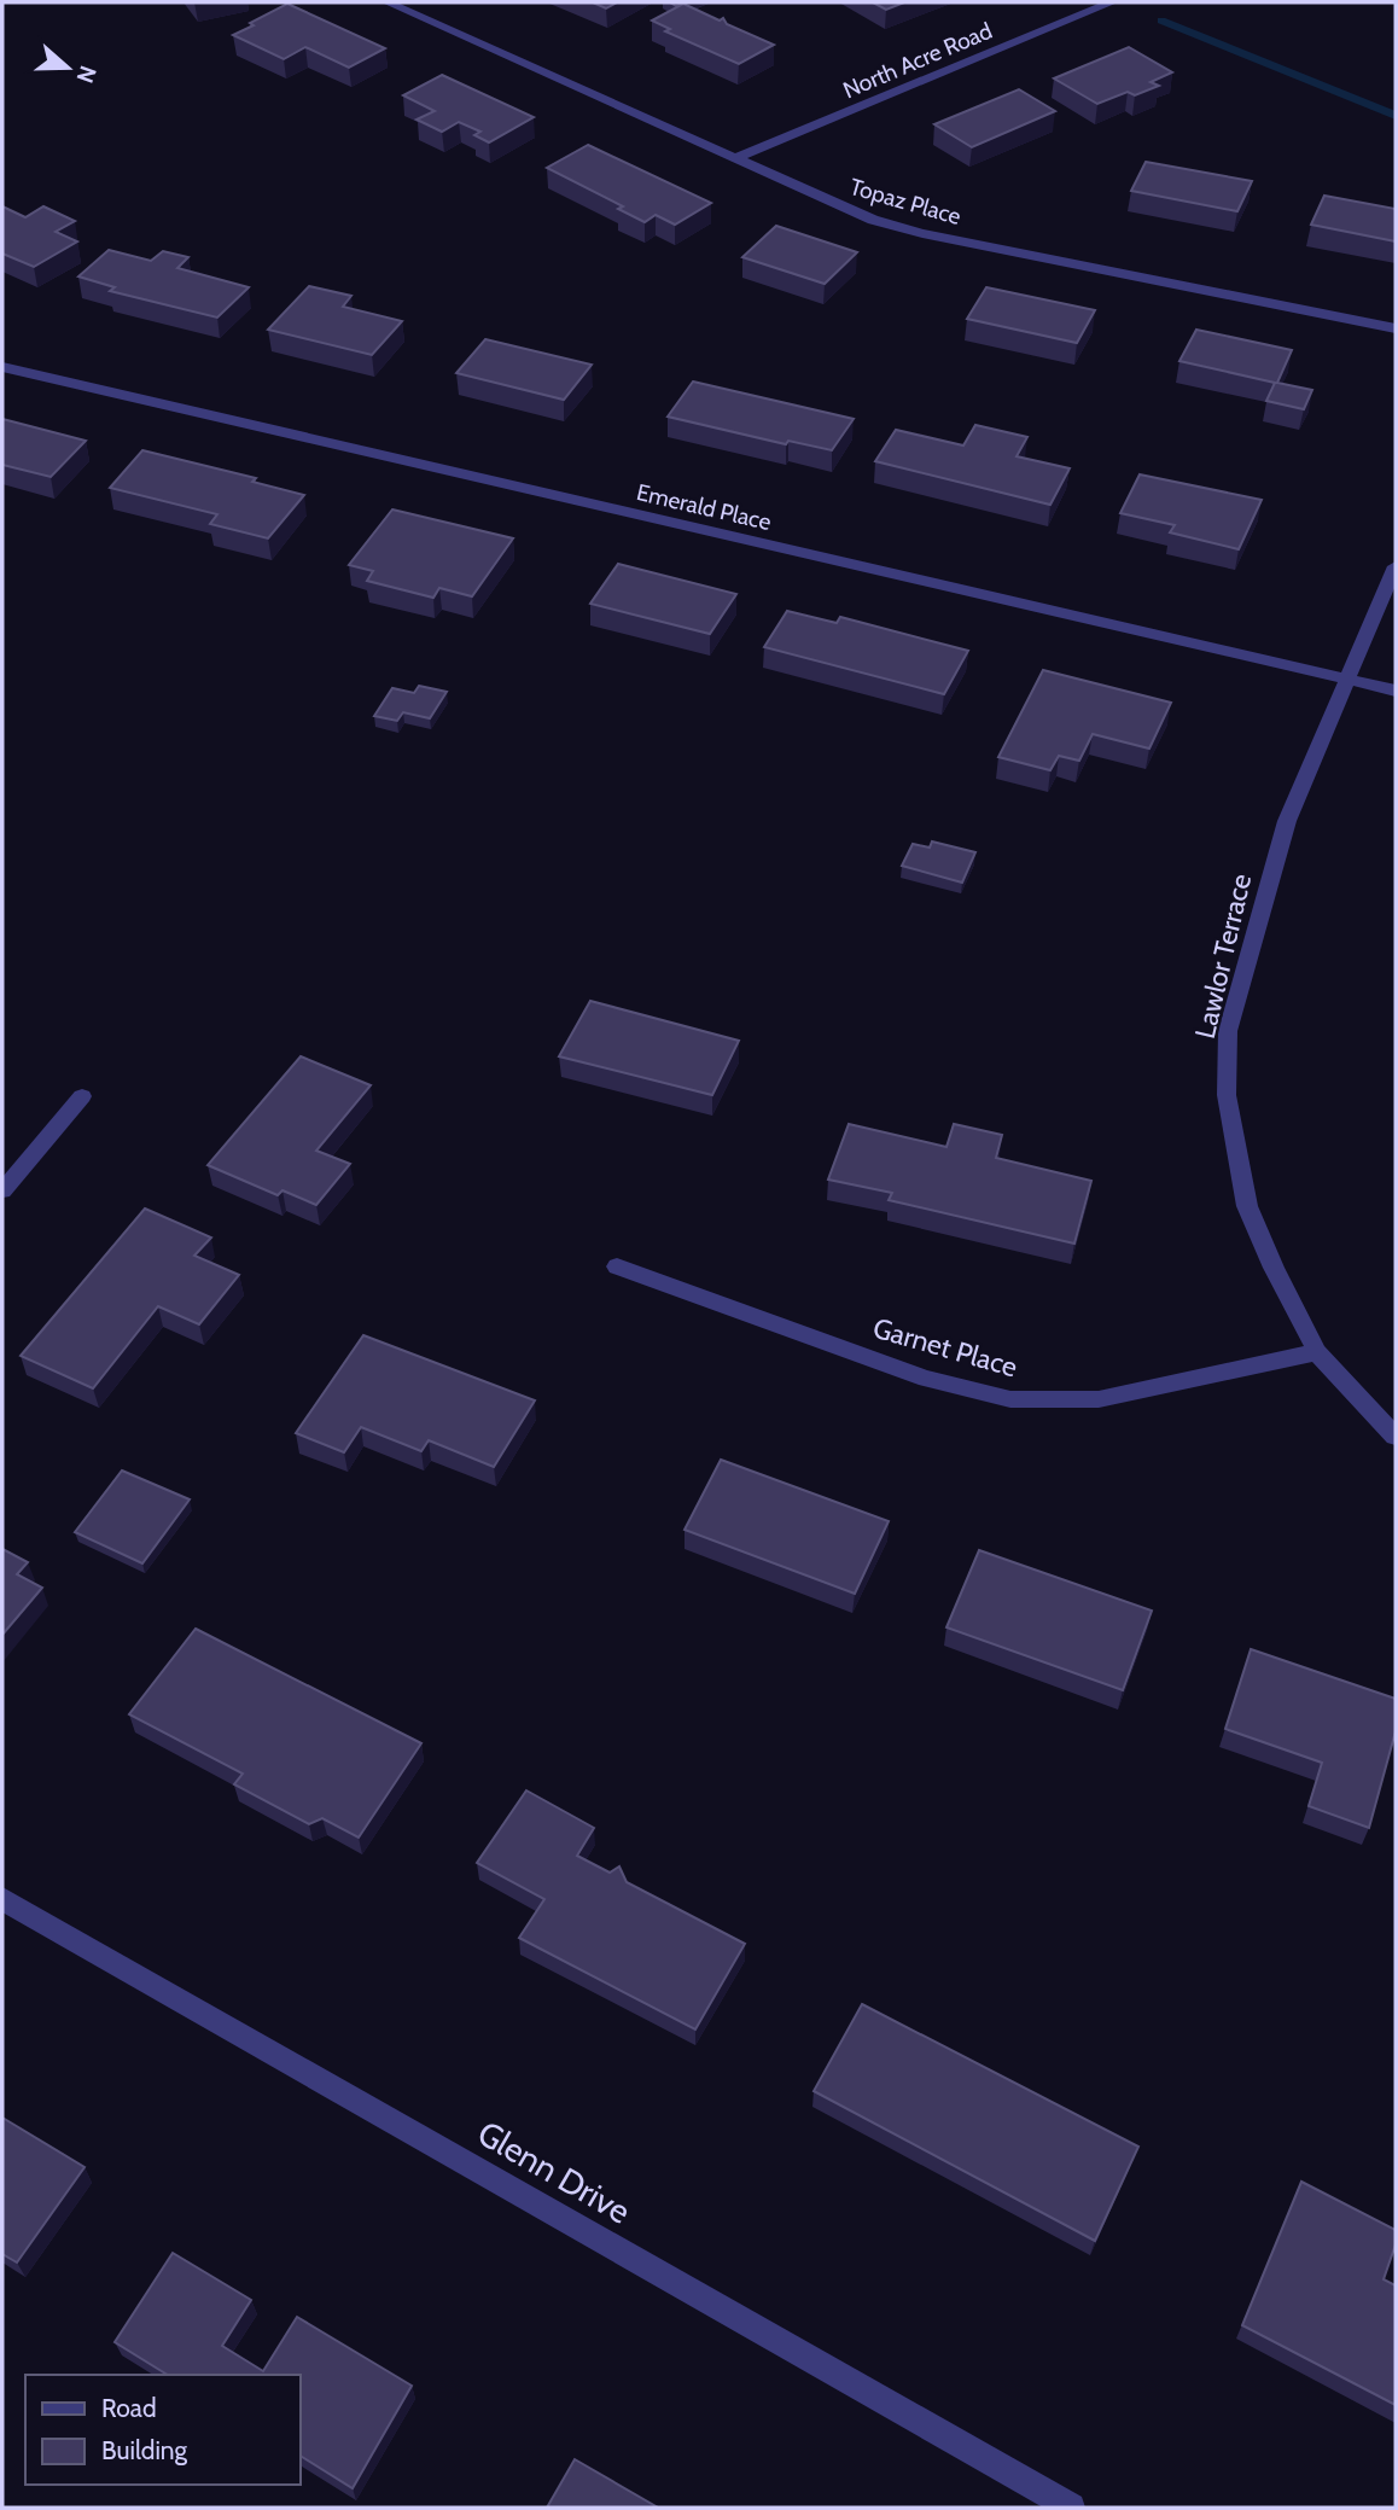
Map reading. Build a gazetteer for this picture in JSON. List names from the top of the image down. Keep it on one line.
{"streets":{"street":["North Acre Road","Topaz Place","Emerald Place","Lawlor Terrace","Garnet Place","Glenn Drive"]},"crossings":[["North Acre Road","Topaz Place"],["Emerald Place","Lawlor Terrace"],["Lawlor Terrace","Garnet Place"]],"legend":["Road","Building"],"north":"right"}
